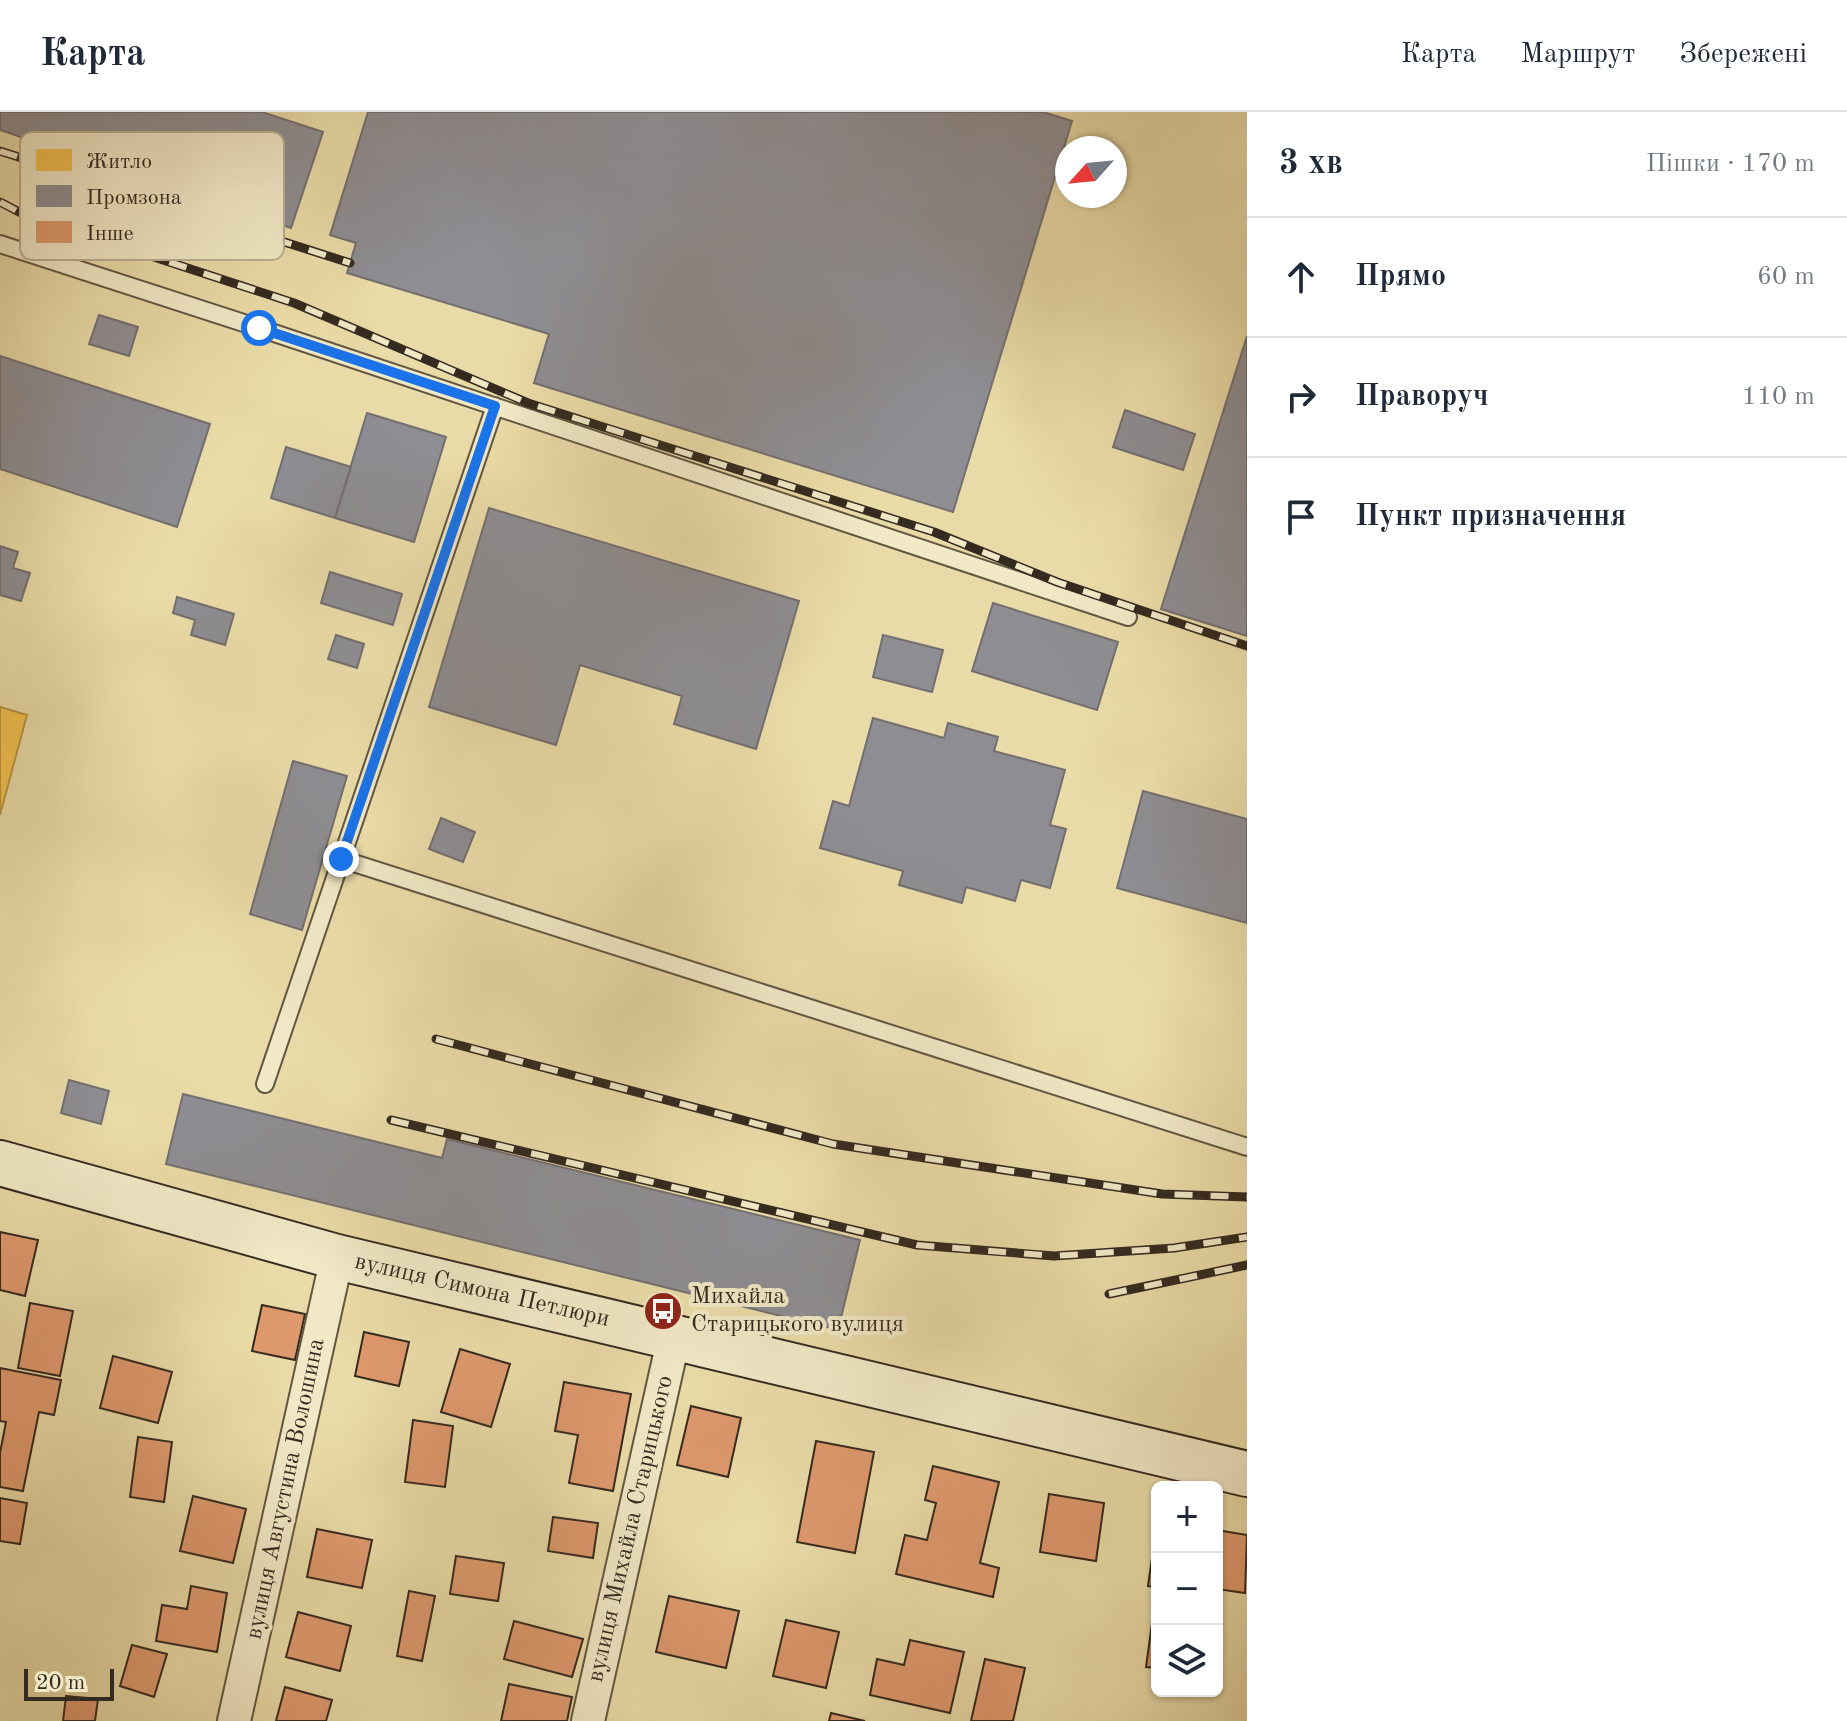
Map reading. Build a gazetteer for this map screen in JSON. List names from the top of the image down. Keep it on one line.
{"streets":{"main road":["вулиця Симона Петлюри"],"street":["вулиця Августина Волошина","вулиця Михайла Старицького"]},"crossings":[["вулиця Симона Петлюри","вулиця Августина Волошина"],["вулиця Симона Петлюри","вулиця Михайла Старицького"]],"places":{"bus stop":["Михайла Старицького вулиця"]},"legend":["Житло","Промзона","Інше"],"scale_bar":"20 m","north":"bottom left","page":{"header":"Карта","nav":["Карта","Маршрут","Збережені"],"heading":["3 хв","Пішки · 170 m"],"list":[["Прямо","60 m"],["Праворуч","110 m"],"Пункт призначення"],"map_buttons":["+","−"],"scale":"20 m"}}
